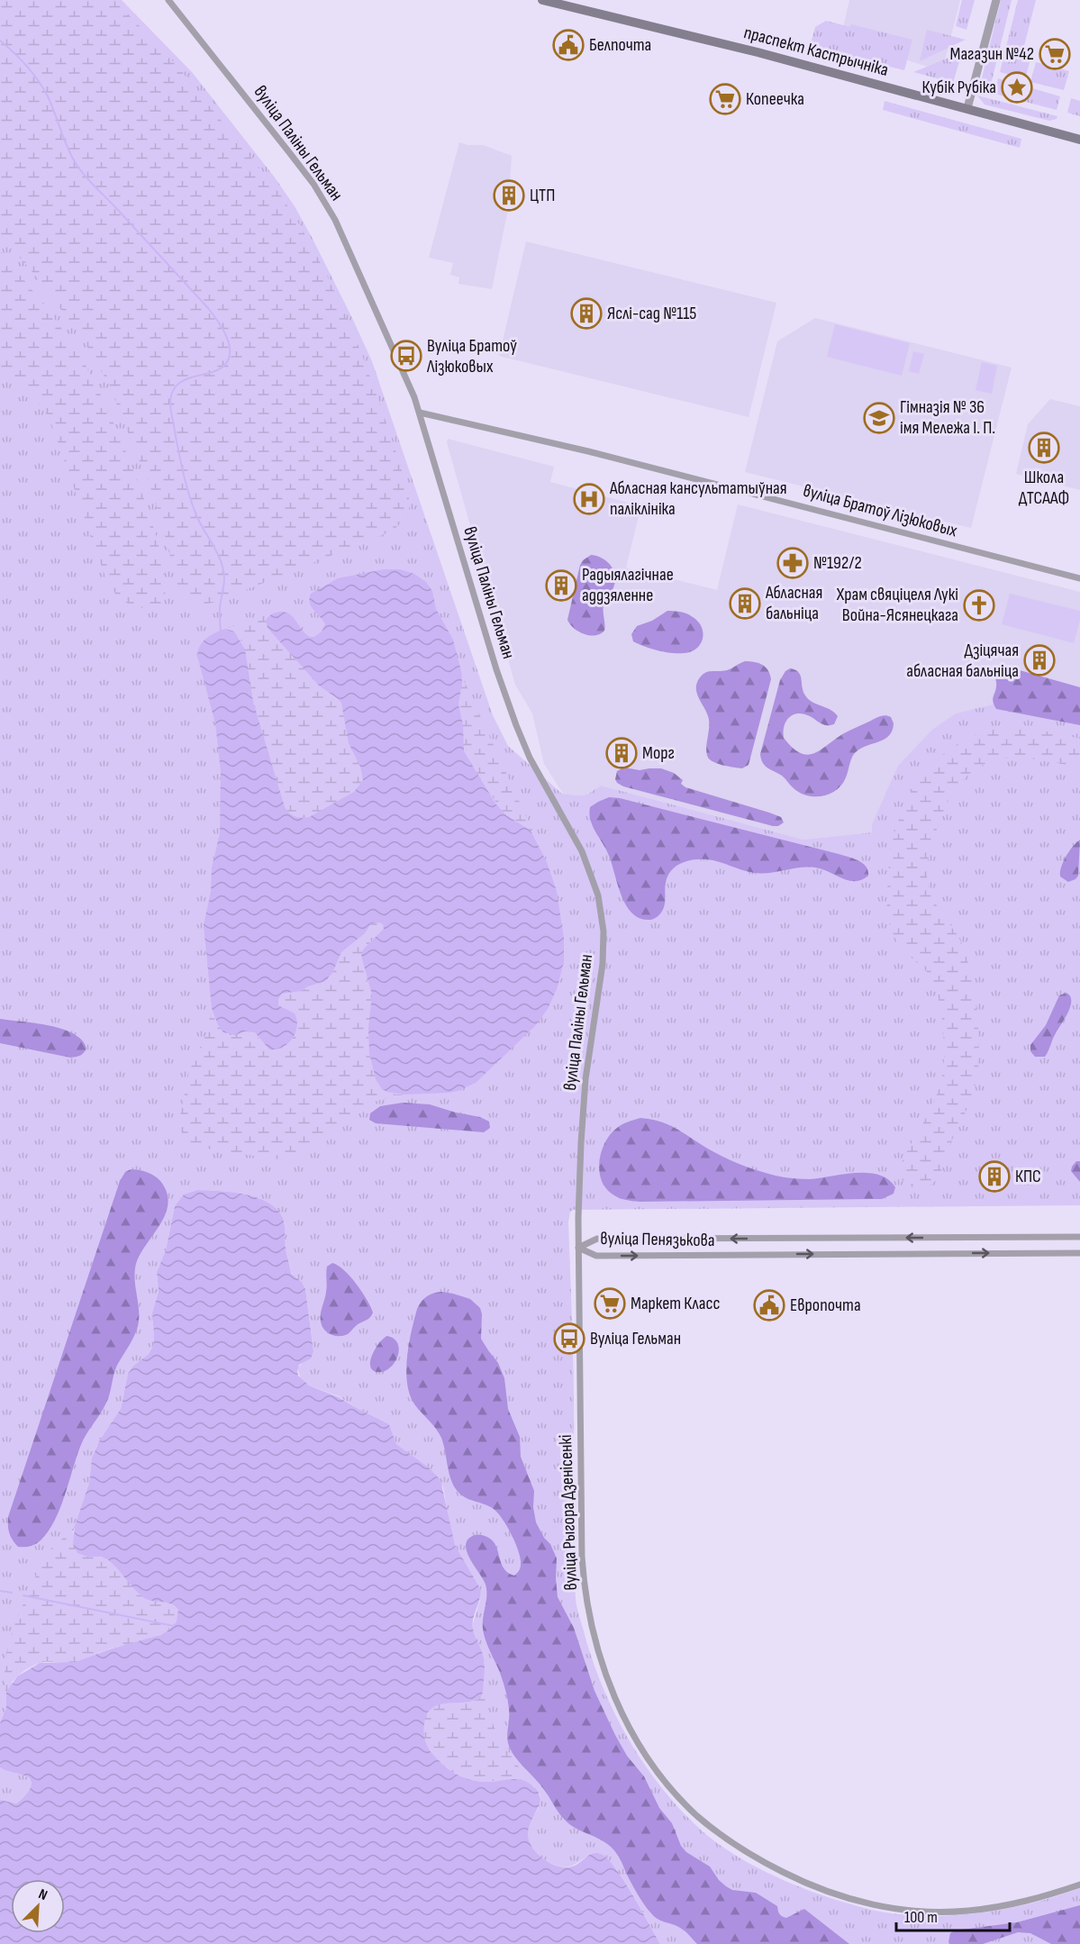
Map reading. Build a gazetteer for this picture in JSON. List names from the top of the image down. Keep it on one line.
{"streets":{"main road":["праспект Кастрычніка"],"street":["вуліца Паліны Гельман","вуліца Братоў Лізюковых","вуліца Пенязькова","вуліца Рыгора Дзенісенкі"]},"crossings":[["вуліца Паліны Гельман","вуліца Братоў Лізюковых"],["вуліца Паліны Гельман","вуліца Пенязькова"],["вуліца Паліны Гельман","вуліца Рыгора Дзенісенкі"]],"places":{"public building":["Белпочта","Европочта"],"supermarket":["Магазин №42","Копеечка","Маркет Класс"],"place":["Кубік Рубіка"],"building":["ЦТП","Яслі-сад №115","Школа ДТСААФ","Радыялагічнае аддзяленне","Абласная бальніца","Дзіцячая абласная бальніца","Морг","КПС"],"bus stop":["Вуліца Братоў Лізюковых","Вуліца Гельман"],"school or university":["Гімназія № 36 імя Мележа І. П."],"hospital":["Абласная кансультатыўная паліклініка"],"pharmacy":["№192/2"],"church":["Храм свяціцеля Лукі Война-Ясянецкага"]},"scale_bar":"100 m","north":"top right"}
